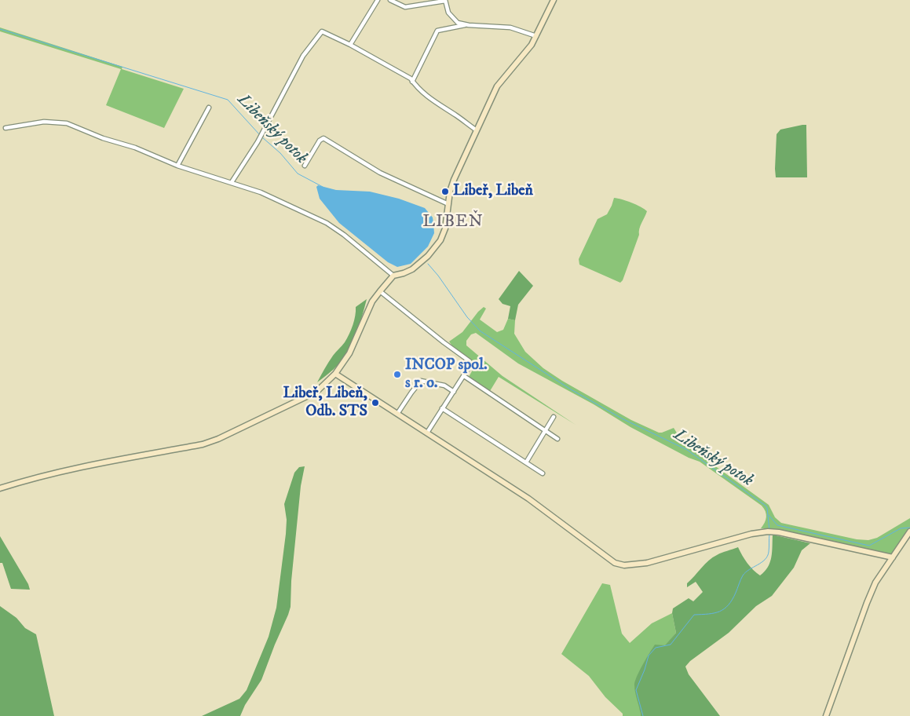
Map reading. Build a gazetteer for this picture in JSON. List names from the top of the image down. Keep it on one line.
{"districts":["LIBEŇ"],"water":["Libeňský potok"],"places":["Libeř, Libeň","INCOP spol. s r. o.","Libeř, Libeň, Odb. STS"]}
